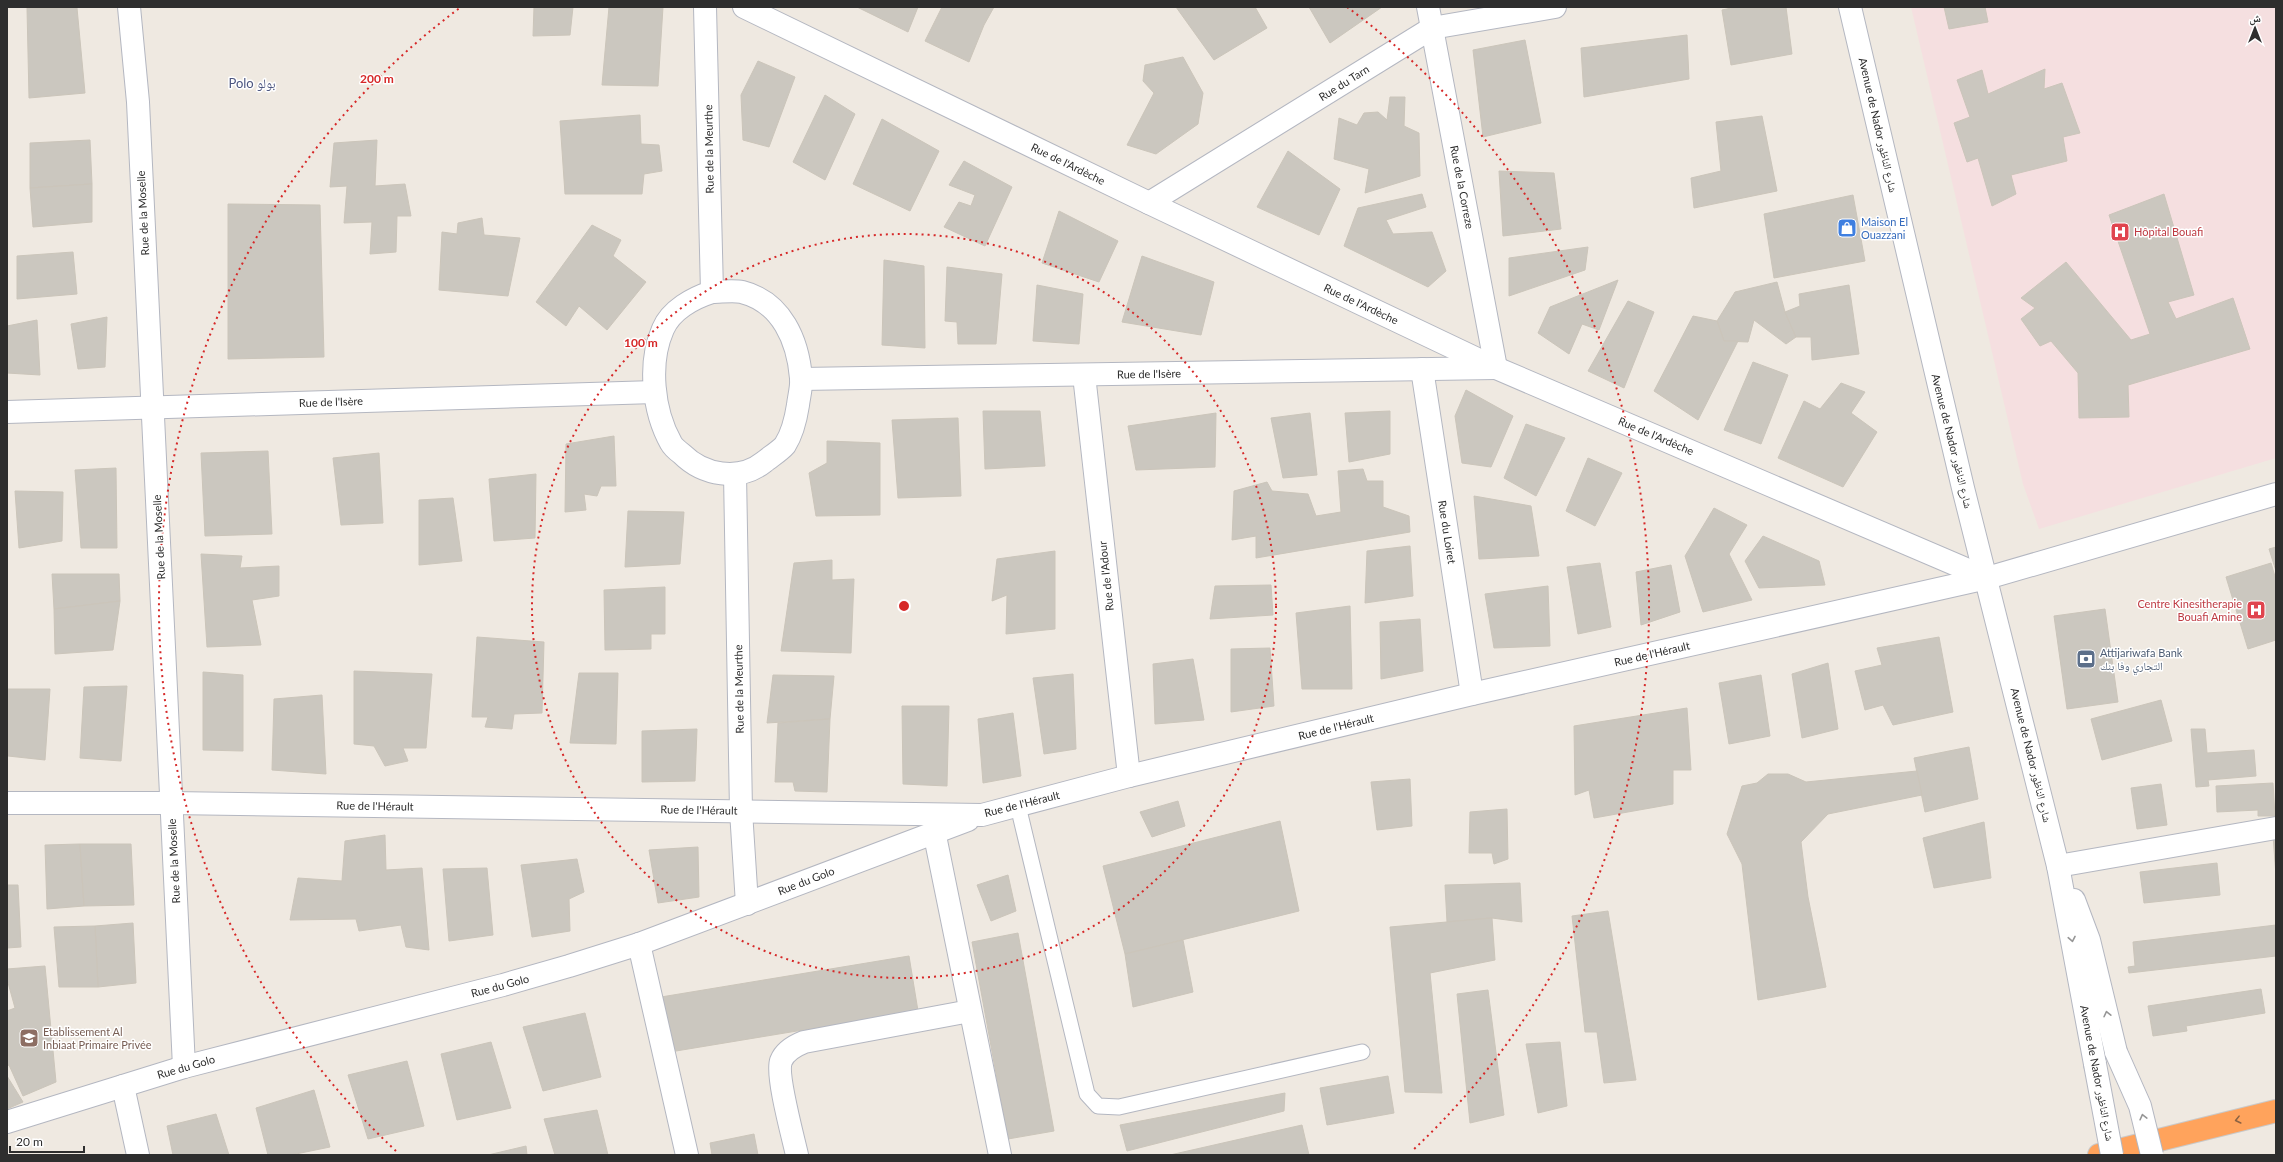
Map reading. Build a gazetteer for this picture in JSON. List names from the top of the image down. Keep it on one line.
{"streets":{"street":["Rue du Tarn","Avenue de Nador شارع الناظور","Rue de la Meurthe","Rue de l'Ardèche","Rue de la Correze","Rue de la Moselle","Rue de l'Isère","Rue du Loiret","Rue de l'Adour","Rue de l'Hérault","Rue du Golo"]},"crossings":[["Rue du Tarn","Rue de l'Ardèche"],["Rue du Tarn","Rue de la Correze"],["Avenue de Nador شارع الناظور","Rue de l'Ardèche"],["Avenue de Nador شارع الناظور","Rue de l'Hérault"],["Rue de la Meurthe","Rue de l'Hérault"],["Rue de la Meurthe","Rue du Golo"],["Rue de l'Ardèche","Rue de la Correze"],["Rue de l'Ardèche","Rue de l'Isère"],["Rue de l'Ardèche","Rue de l'Hérault"],["Rue de la Correze","Rue de l'Isère"],["Rue de la Moselle","Rue de l'Isère"],["Rue de la Moselle","Rue de l'Hérault"],["Rue de la Moselle","Rue du Golo"],["Rue de l'Isère","Rue du Loiret"],["Rue de l'Isère","Rue de l'Adour"],["Rue du Loiret","Rue de l'Hérault"],["Rue de l'Adour","Rue de l'Hérault"],["Rue de l'Hérault","Rue du Golo"]],"districts":["Polo بولو"],"places":{"shop":["Maison El Ouazzani"],"hospital":["Hôpital Bouafi","Centre Kinesitherapie Bouafi Amine"],"bank":["Attijariwafa Bank التجاري وفا بنك"],"school or university":["Etablissement Al Inbiaat Primaire Privée"]},"scale_bar":"20 m","north":"top","rings":["200 m","100 m"]}
